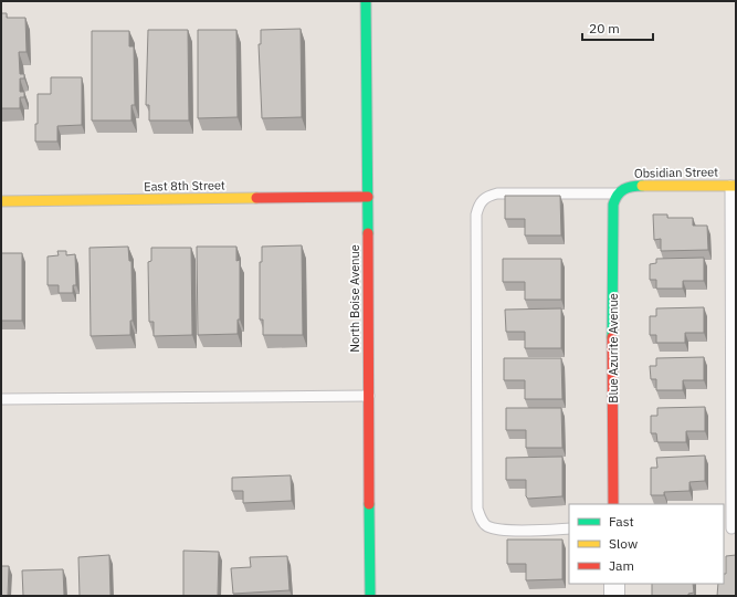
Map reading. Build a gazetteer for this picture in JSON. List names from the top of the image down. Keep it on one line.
{"streets":{"street":["Obsidian Street","East 8th Street","North Boise Avenue","Blue Azurite Avenue"]},"crossings":[["Obsidian Street","Blue Azurite Avenue"],["East 8th Street","North Boise Avenue"]],"legend":["Fast","Slow","Jam"],"scale_bar":"20 m"}
